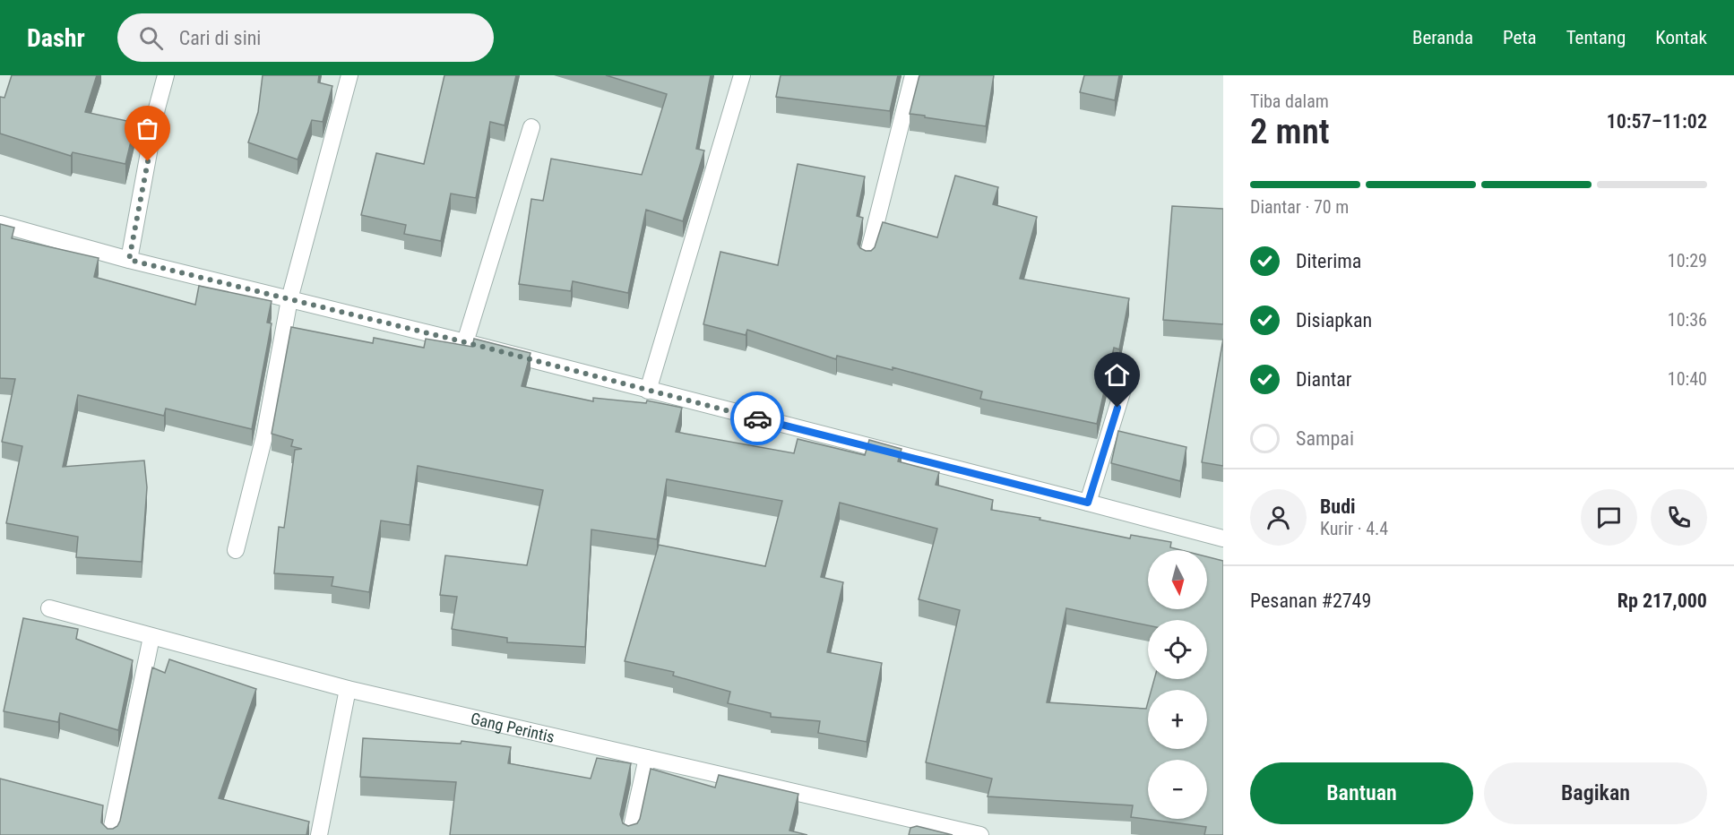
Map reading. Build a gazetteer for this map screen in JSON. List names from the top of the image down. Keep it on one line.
{"streets":{"street":["Gang Perintis"]},"north":"bottom","page":{"header":"Dashr","search":"Cari di sini","nav":["Beranda","Peta","Tentang","Kontak"],"heading":["2 mnt","Tiba dalam","10:57–11:02"],"panel":["Budi","Kurir · 4.4","Pesanan #2749","Rp 217,000"],"bar":"Diantar · 70 m","list":[["Diterima","10:29"],["Disiapkan","10:36"],["Diantar","10:40"],"Sampai"],"map_buttons":["+","−"],"buttons":["Bantuan","Bagikan"]}}
